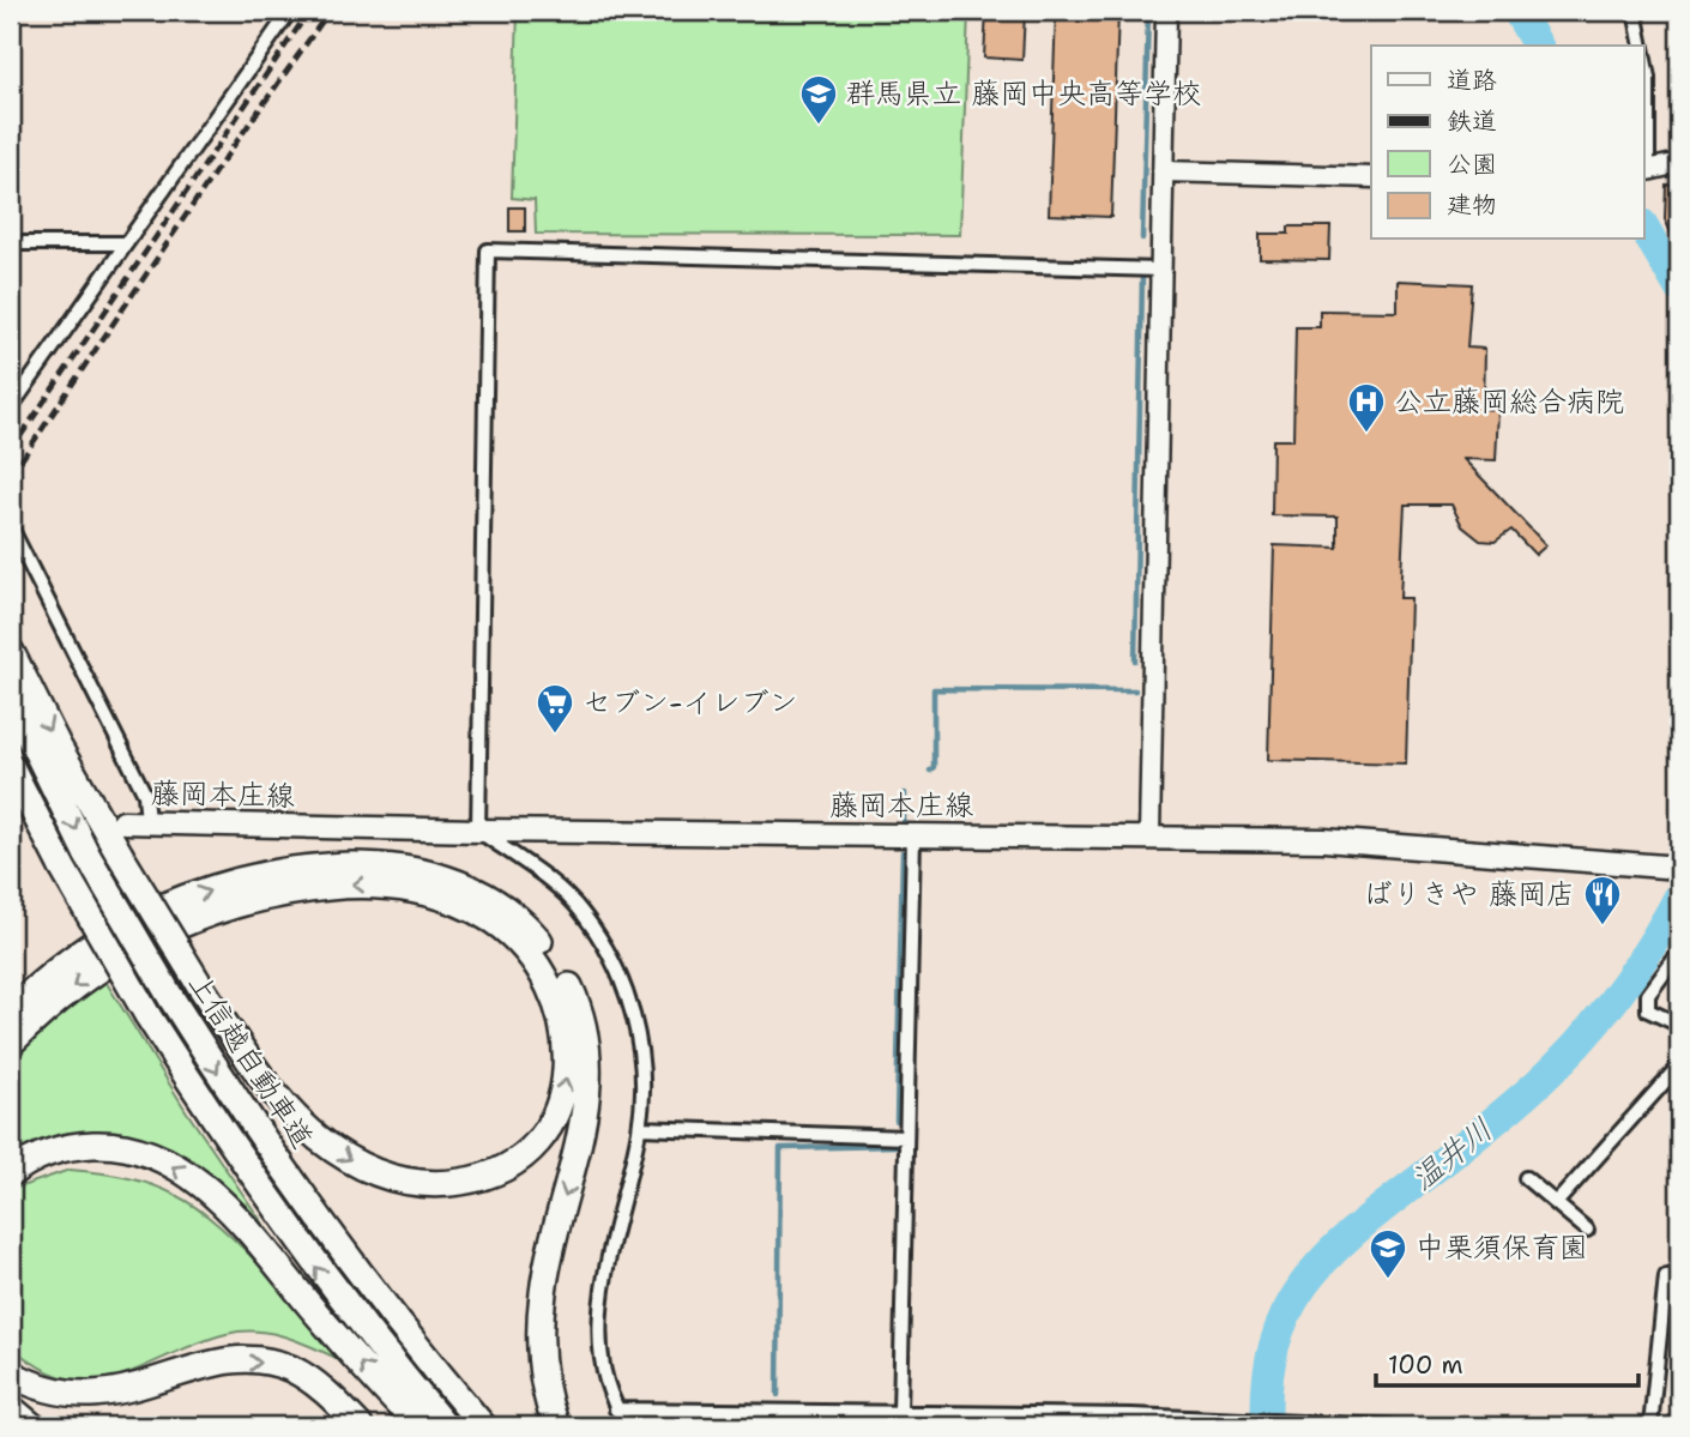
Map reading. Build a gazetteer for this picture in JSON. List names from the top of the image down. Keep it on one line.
{"streets":{"highway":["上信越自動車道"],"main road":["藤岡本庄線"]},"water":["温井川"],"places":{"school or university":["群馬県立 藤岡中央高等学校","中栗須保育園"],"hospital":["公立藤岡総合病院"],"supermarket":["セブン-イレブン"],"restaurant":["ばりきや 藤岡店"]},"legend":["道路","鉄道","公園","建物"],"scale_bar":"100 m"}
